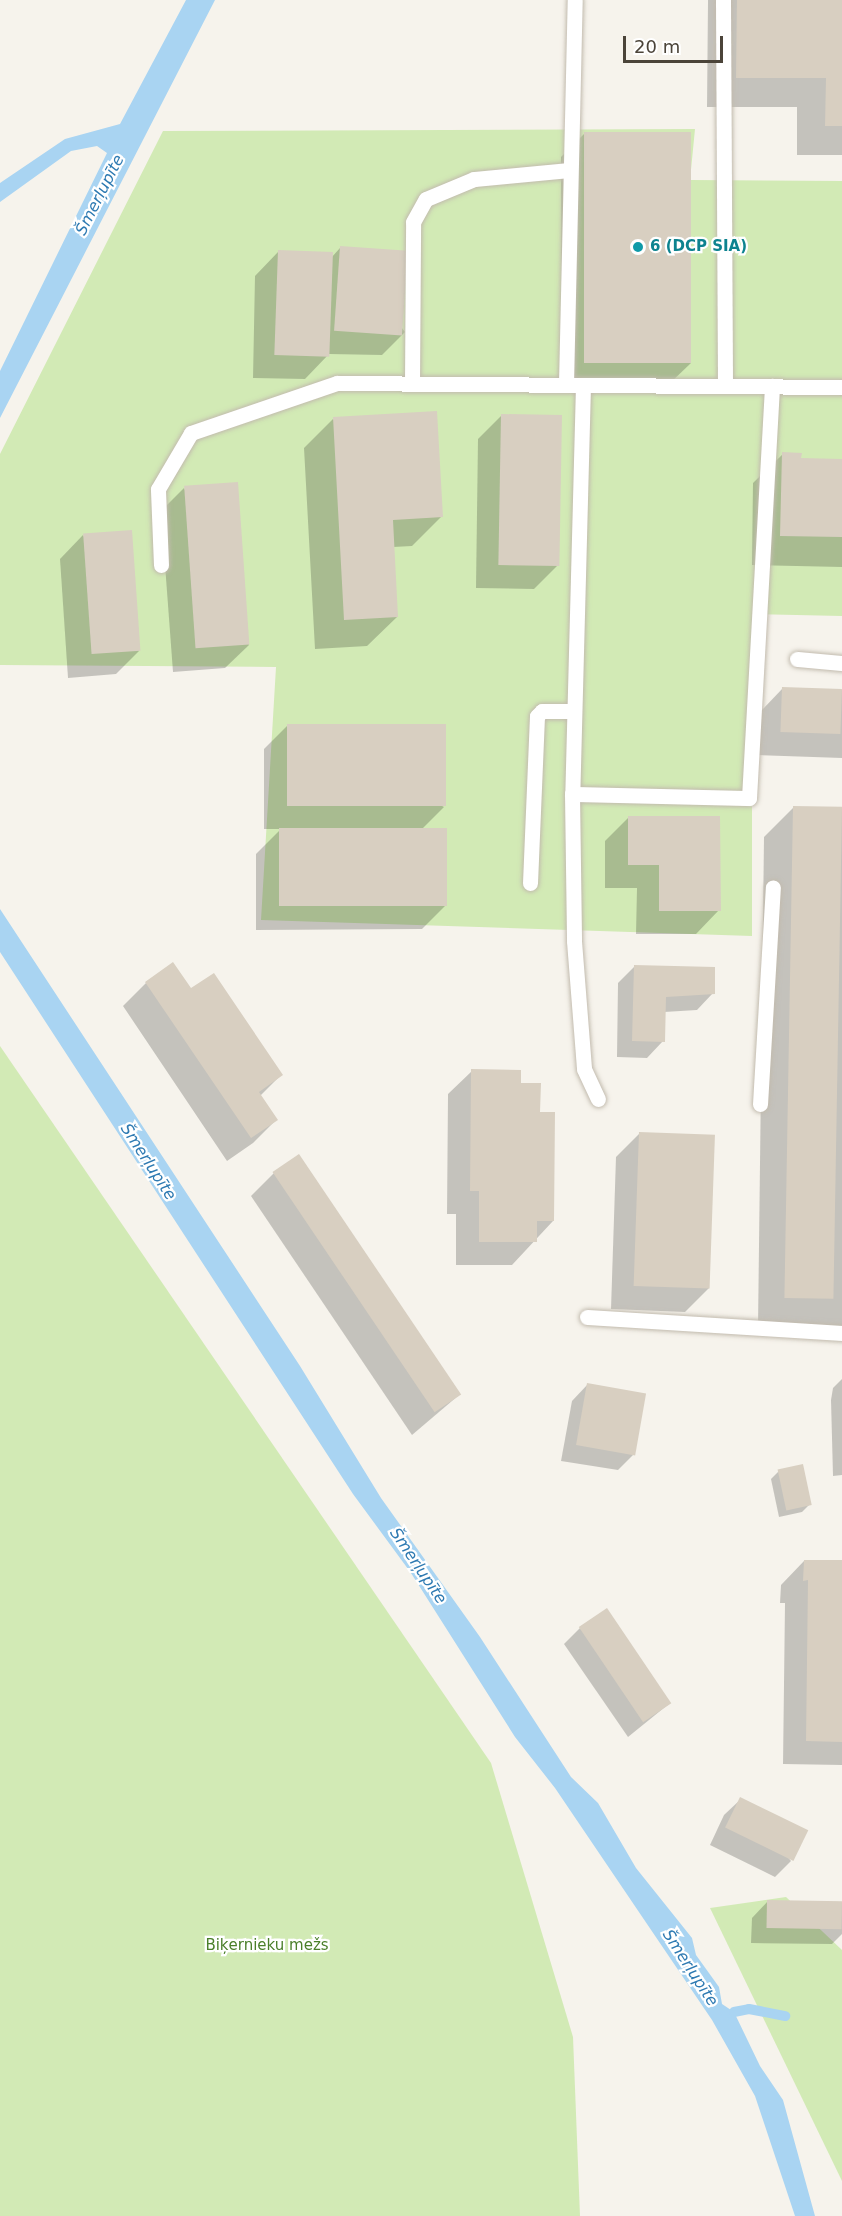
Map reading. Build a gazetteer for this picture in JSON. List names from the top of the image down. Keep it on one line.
{"water":["Šmerļupīte"],"parks":["Biķernieku mežs"],"places":["6 (DCP SIA)"],"scale_bar":"20 m"}
